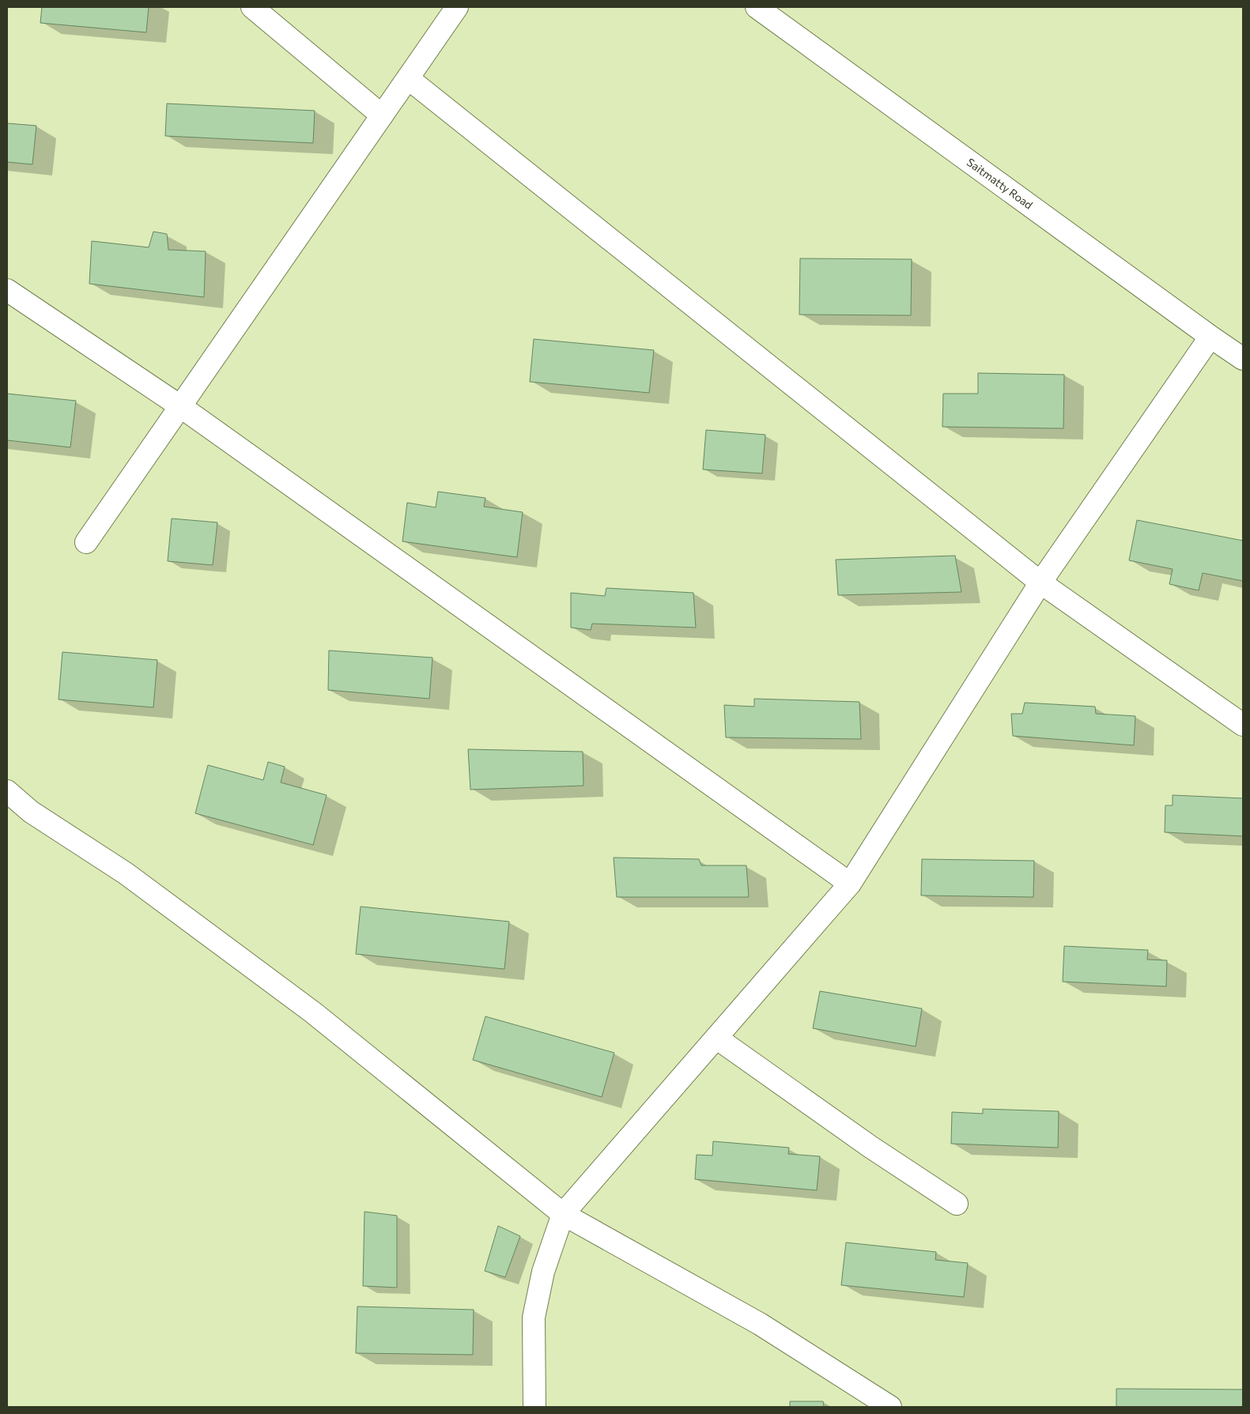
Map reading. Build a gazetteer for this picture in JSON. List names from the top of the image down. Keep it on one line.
{"streets":{"street":["Saitmatty Road"]}}
